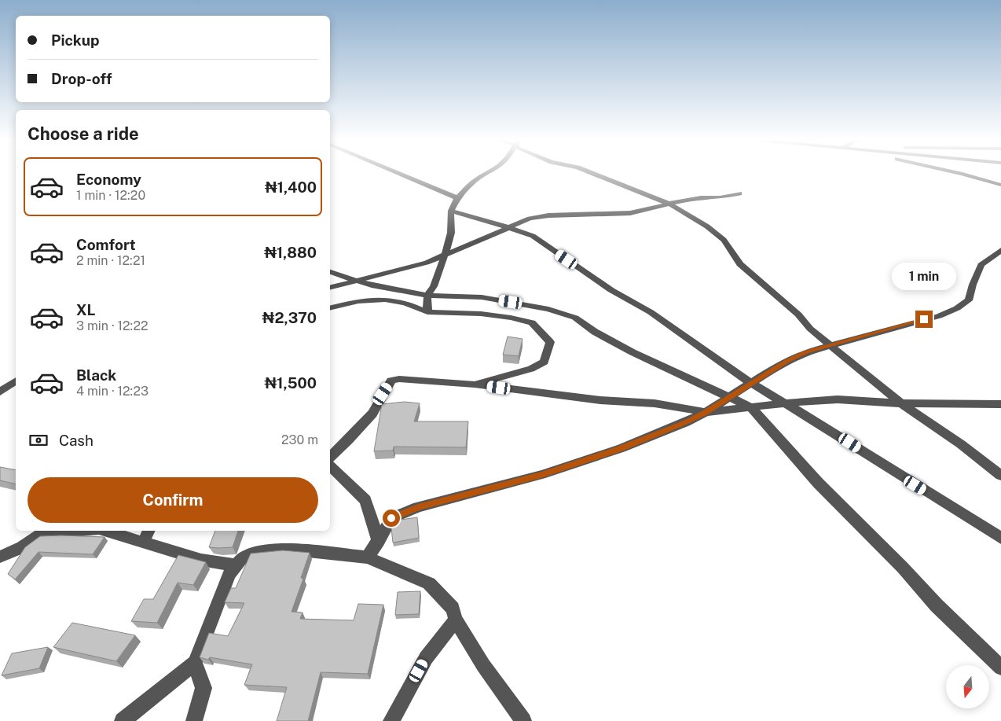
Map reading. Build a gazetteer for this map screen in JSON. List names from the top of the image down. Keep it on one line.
{"north":"bottom","page":{"banner":["Pickup","Drop-off"],"heading":"Choose a ride","list":[{"name":"Economy","note":"1 min · 12:20","value":"₦1,400"},{"name":"Comfort","note":"2 min · 12:21","value":"₦1,880"},{"name":"XL","note":"3 min · 12:22","value":"₦2,370"},{"name":"Black","note":"4 min · 12:23","value":"₦1,500"}],"bubble":"1 min","pay":["Cash","230 m"],"buttons":"Confirm"}}
